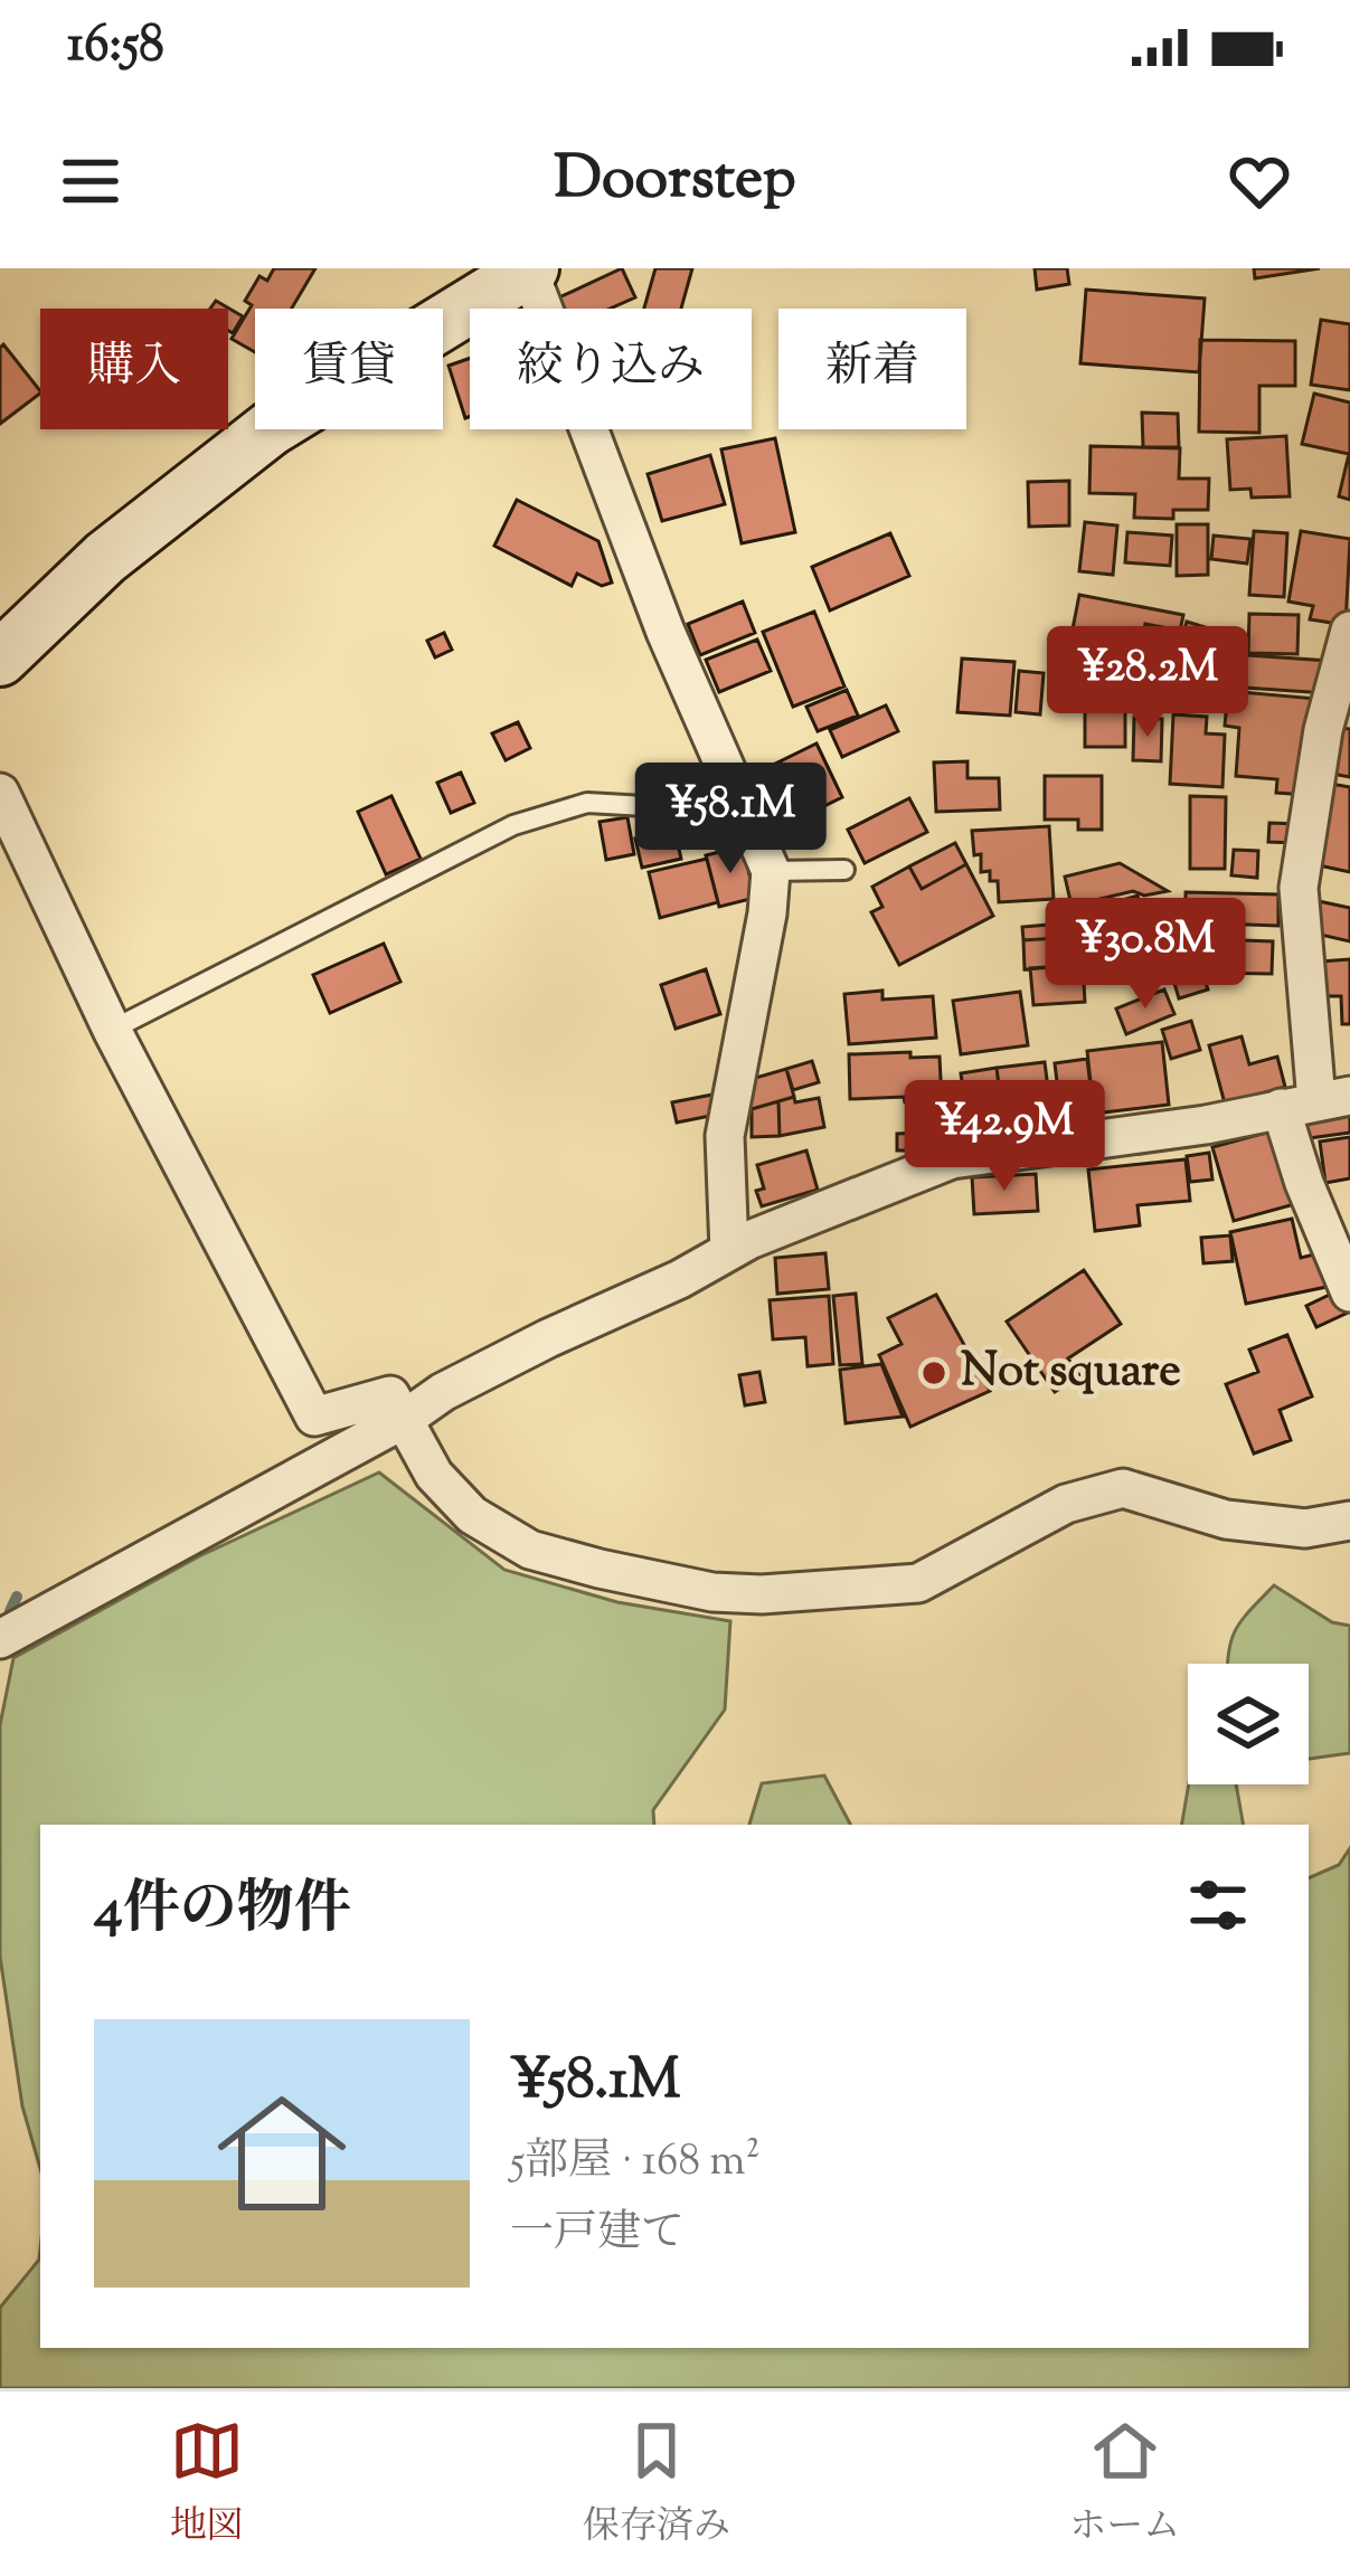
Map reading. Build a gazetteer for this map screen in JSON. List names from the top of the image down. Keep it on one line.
{"places":["Not square"],"page":{"status":"16:58","header":"Doorstep","chip":["購入","賃貸","絞り込み","新着"],"price":["¥28.2M","¥58.1M","¥30.8M","¥42.9M"],"heading":"4件の物件","list":[{"name":"¥58.1M","note":"5部屋 · 168 m² · 一戸建て"}],"tabs":["地図","保存済み","ホーム"]}}
